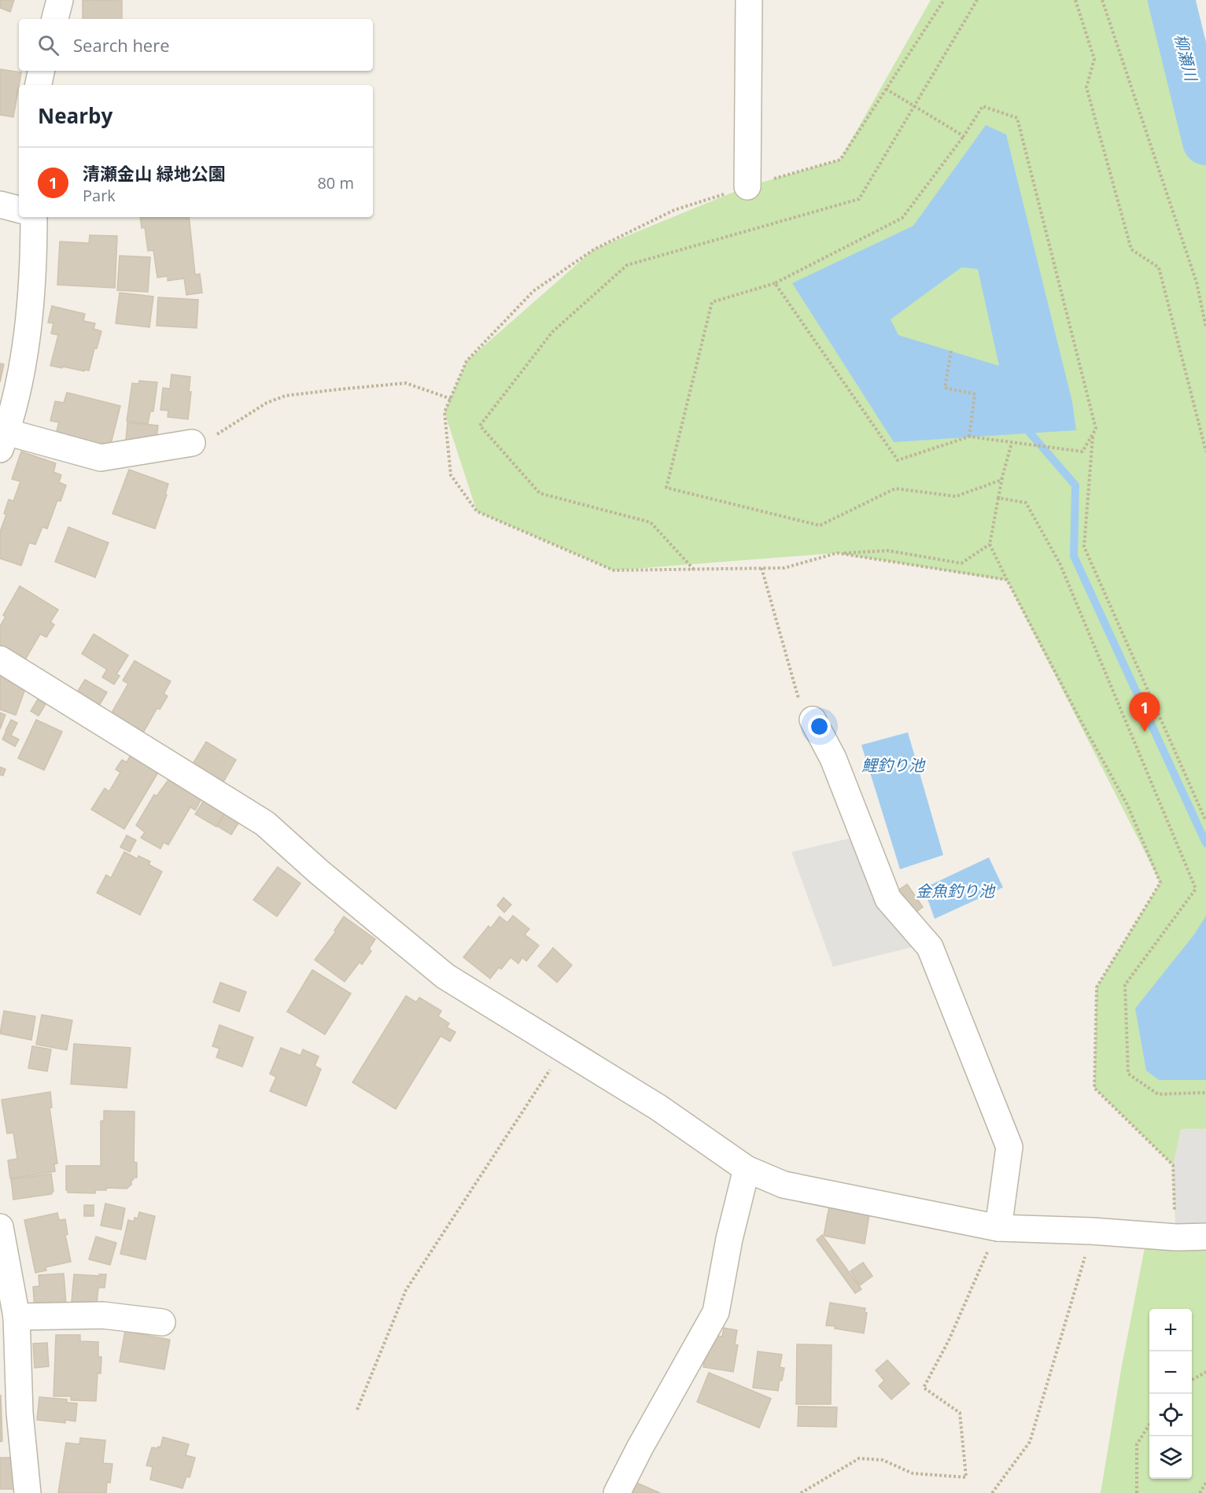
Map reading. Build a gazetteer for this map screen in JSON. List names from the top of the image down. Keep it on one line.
{"water":["柳瀬川","鯉釣り池","金魚釣り池"],"page":{"search":"Search here","heading":"Nearby","list":[{"mark":"1","name":"清瀬金山 緑地公園","note":"Park","value":"80 m"}],"pins":"1","map_buttons":["+","−"]}}
